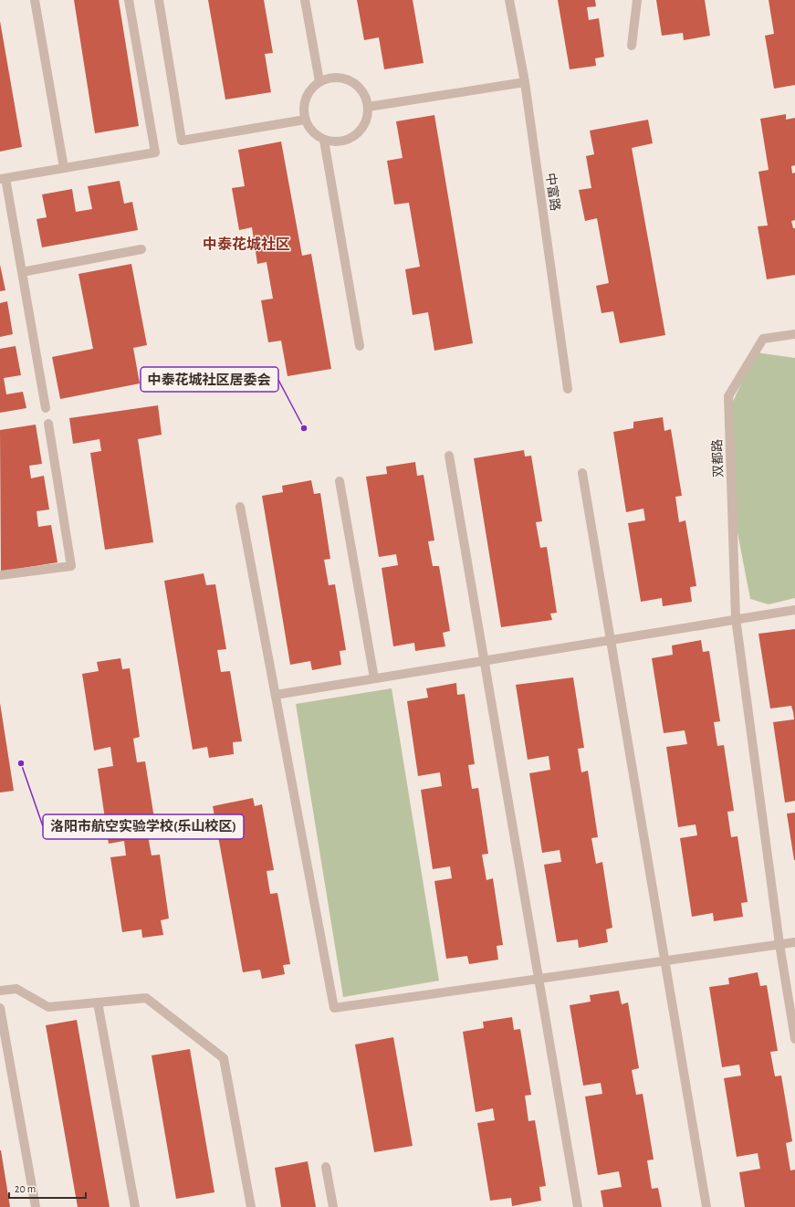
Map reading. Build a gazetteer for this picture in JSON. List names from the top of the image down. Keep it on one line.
{"streets":{"street":["中富路","双都路"]},"districts":["中泰花城社区"],"places":["中泰花城社区居委会","洛阳市航空实验学校(乐山校区)"],"scale_bar":"20 m"}
